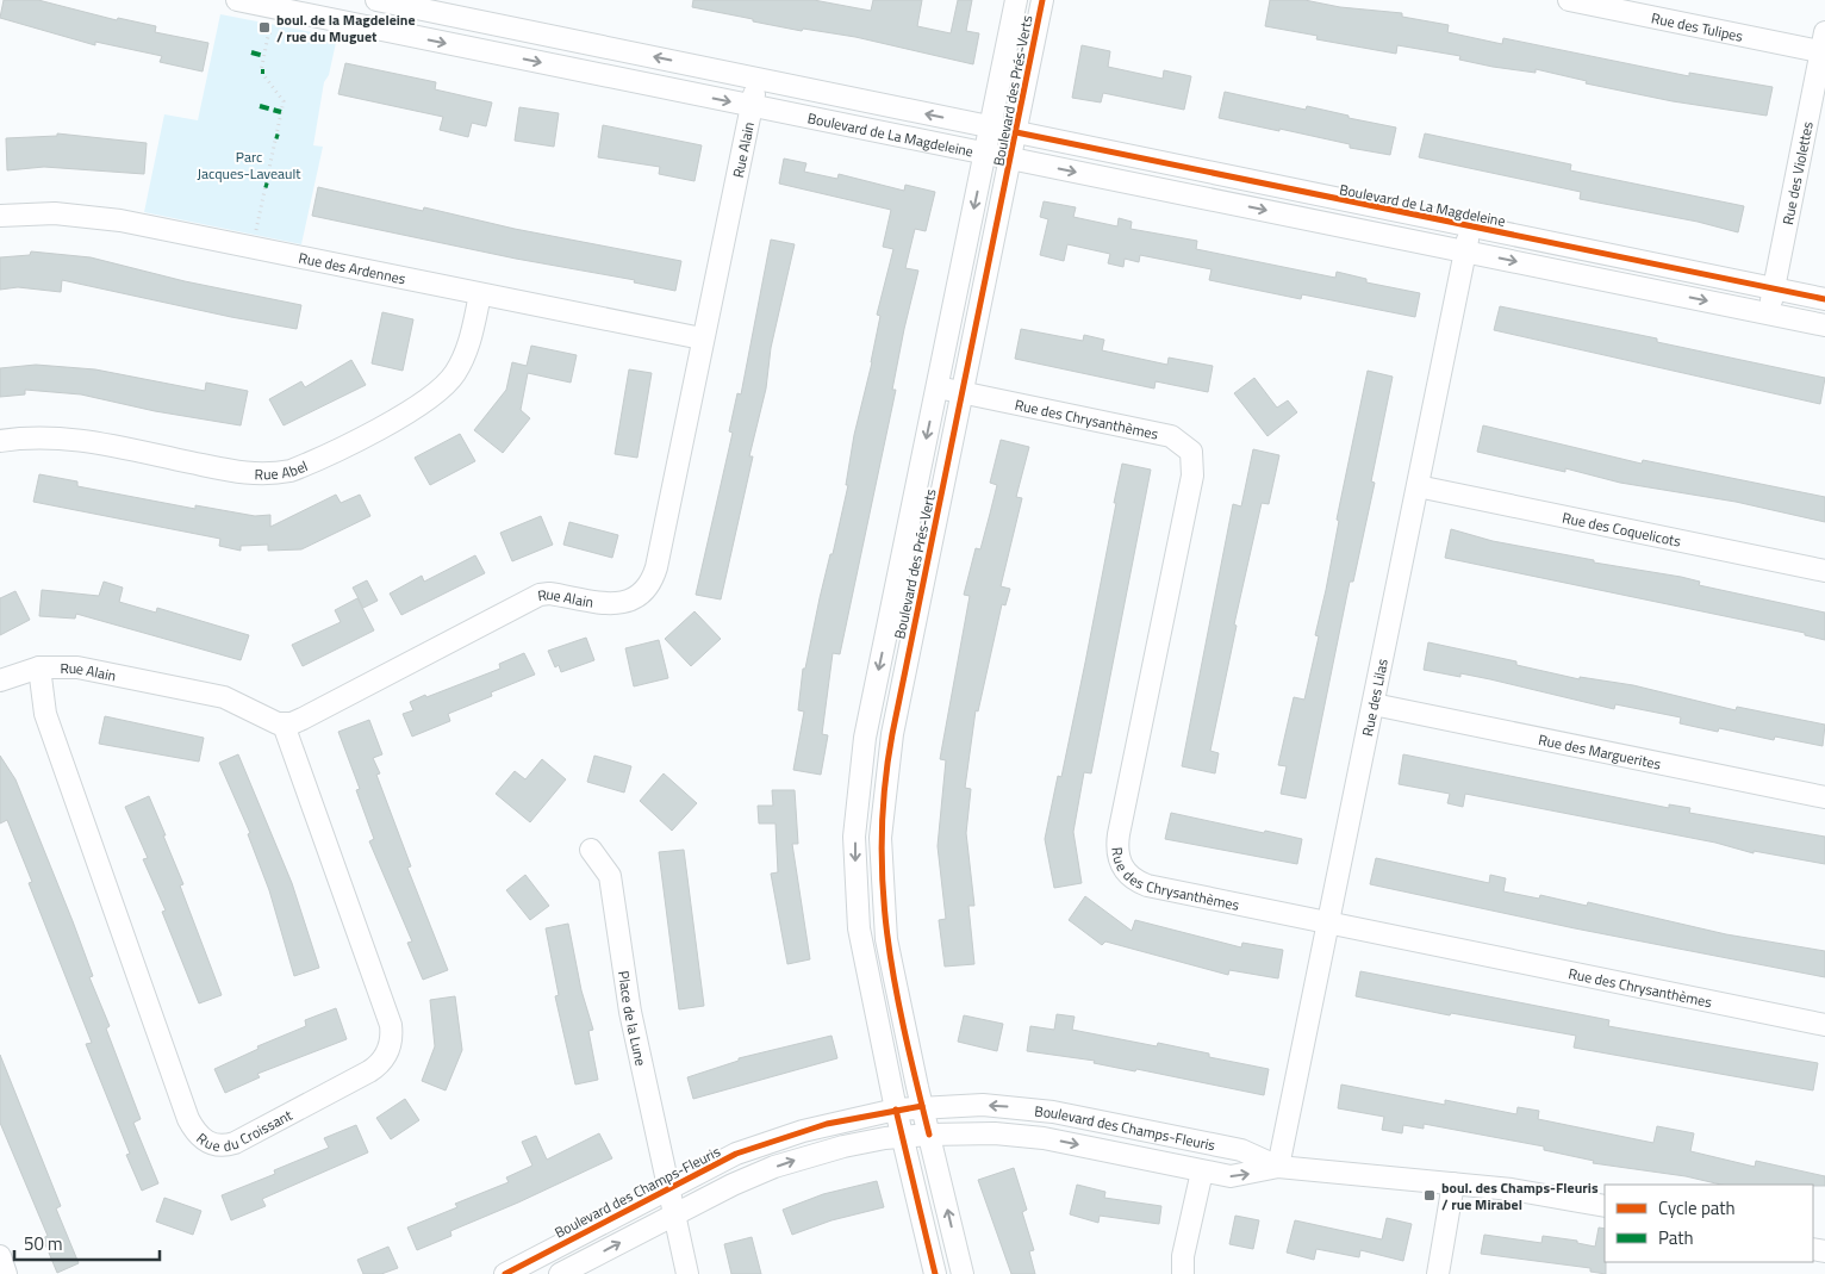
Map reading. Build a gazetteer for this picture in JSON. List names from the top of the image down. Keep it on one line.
{"streets":{"street":["Rue des Tulipes","Boulevard des Prés-Verts","Boulevard de La Magdeleine","Rue Alain","Rue des Violettes","Rue des Ardennes","Rue des Chrysanthèmes","Rue Abel","Rue des Coquelicots","Rue des Lilas","Rue des Marguerites","Place de la Lune","Rue du Croissant","Boulevard des Champs-Fleuris"]},"crossings":[["Rue des Tulipes","Rue des Violettes"],["Boulevard des Prés-Verts","Boulevard de La Magdeleine"],["Boulevard des Prés-Verts","Rue des Chrysanthèmes"],["Boulevard des Prés-Verts","Boulevard des Champs-Fleuris"],["Boulevard de La Magdeleine","Rue Alain"],["Boulevard de La Magdeleine","Rue des Violettes"],["Boulevard de La Magdeleine","Rue des Lilas"],["Rue Alain","Rue des Ardennes"],["Rue Alain","Rue du Croissant"],["Rue des Ardennes","Rue Abel"],["Rue des Chrysanthèmes","Rue des Lilas"],["Rue des Coquelicots","Rue des Lilas"],["Rue des Lilas","Rue des Marguerites"],["Rue des Lilas","Boulevard des Champs-Fleuris"],["Place de la Lune","Boulevard des Champs-Fleuris"]],"parks":["Parc Jacques-Laveault"],"places":{"transit":["boul. de la Magdeleine / rue du Muguet","boul. des Champs-Fleuris / rue Mirabel"]},"legend":["Cycle path","Path"],"scale_bar":"50 m"}
